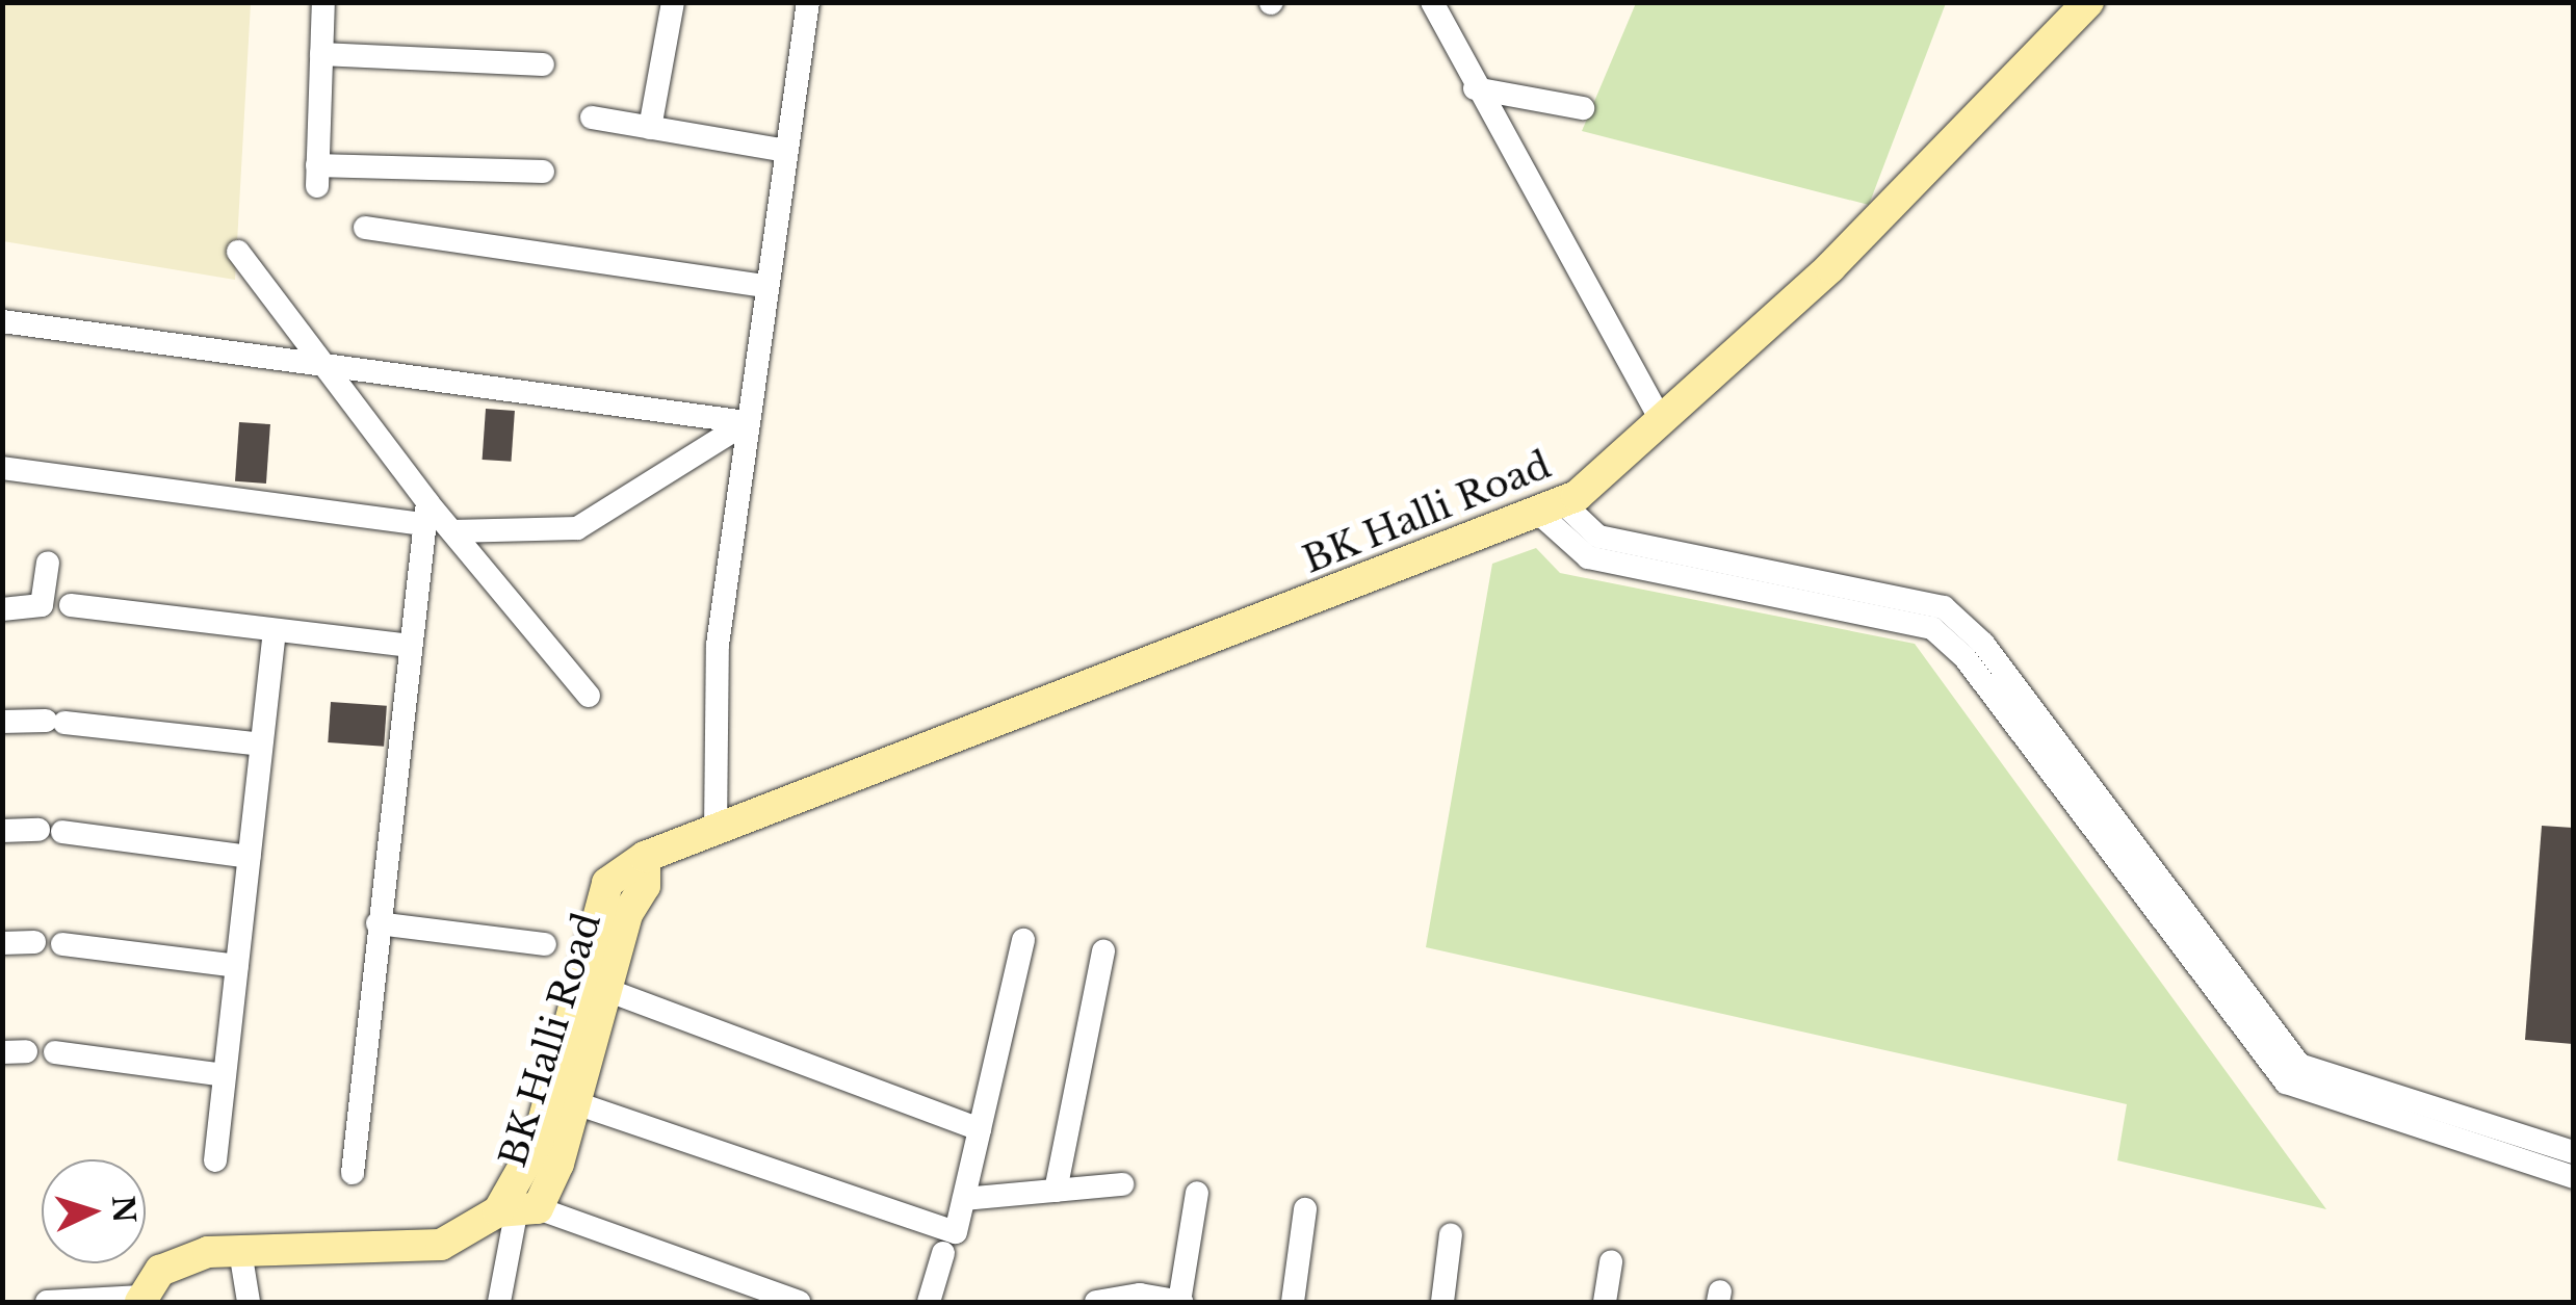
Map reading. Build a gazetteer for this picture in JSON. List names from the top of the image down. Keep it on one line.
{"streets":{"main road":["BK Halli Road"]},"north":"right"}
